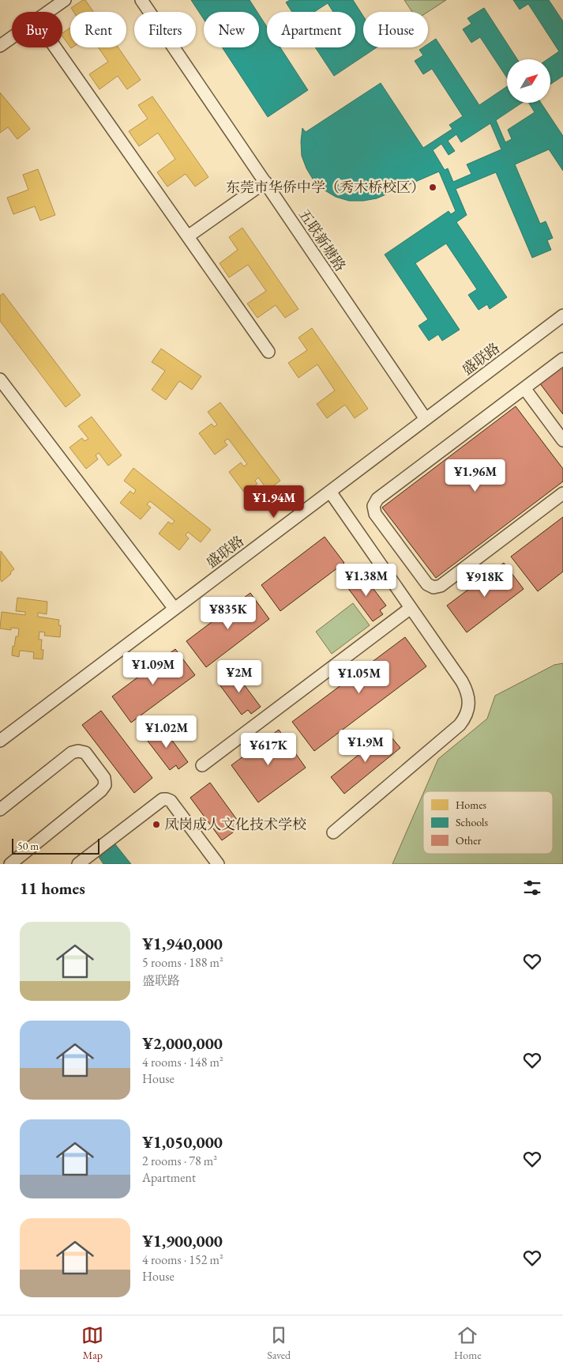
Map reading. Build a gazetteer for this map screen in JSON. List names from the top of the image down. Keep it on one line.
{"streets":{"street":["五联新塘路","盛联路"]},"crossings":[["五联新塘路","盛联路"]],"places":["东莞市华侨中学（秀木桥校区）","凤岗成人文化技术学校"],"legend":["Homes","Schools","Other"],"scale_bar":"50 m","north":"top right","page":{"chip":["Buy","Rent","Filters","New","Apartment","House"],"price":["¥1.96M","¥1.94M","¥1.38M","¥918K","¥835K","¥1.09M","¥2M","¥1.05M","¥1.02M","¥1.9M","¥617K"],"scale":"50 m","heading":"11 homes","list":[{"name":"¥1,940,000","note":"5 rooms · 188 m² · 盛联路"},{"name":"¥2,000,000","note":"4 rooms · 148 m² · House"},{"name":"¥1,050,000","note":"2 rooms · 78 m² · Apartment"},{"name":"¥1,900,000","note":"4 rooms · 152 m² · House"}],"tabs":["Map","Saved","Home"]}}
